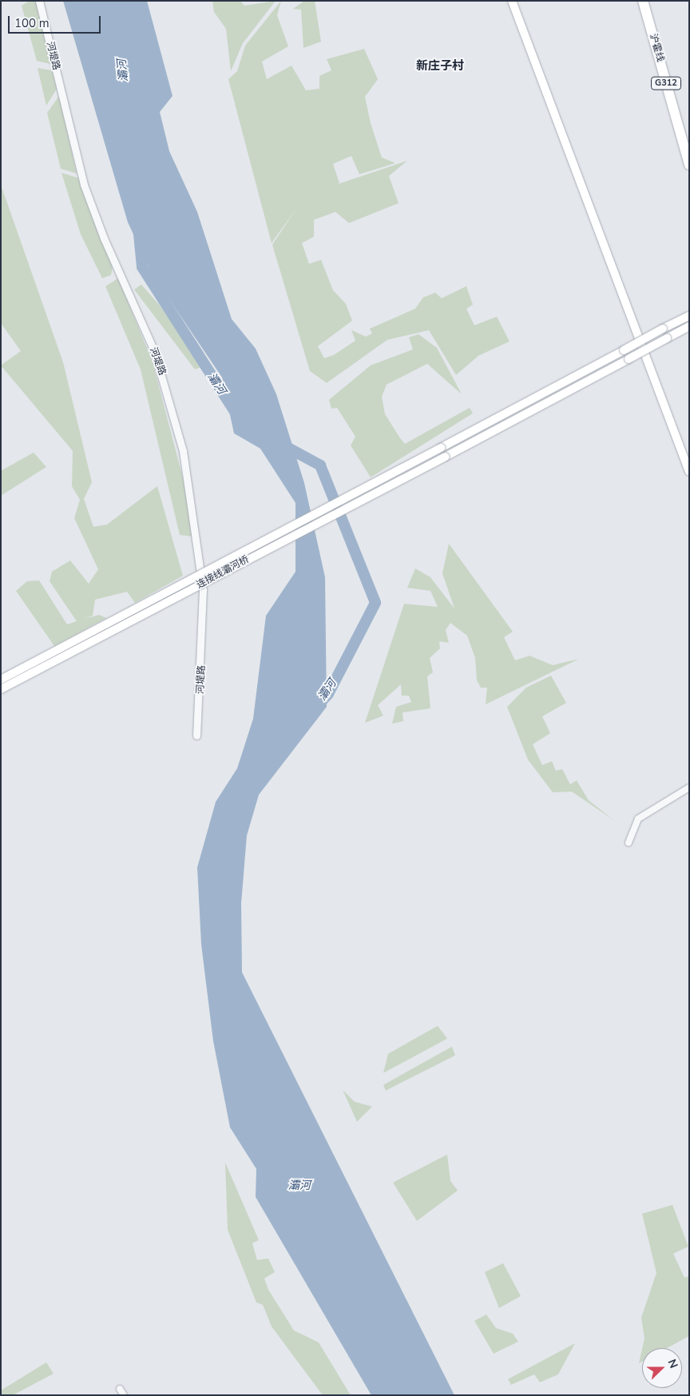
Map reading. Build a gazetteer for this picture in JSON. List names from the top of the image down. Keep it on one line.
{"streets":{"highway":["沪霍线","G312"],"main road":["连接线灞河桥"],"street":["河堤路"]},"districts":["新庄子村"],"water":["灞河"],"scale_bar":"100 m","north":"right"}
